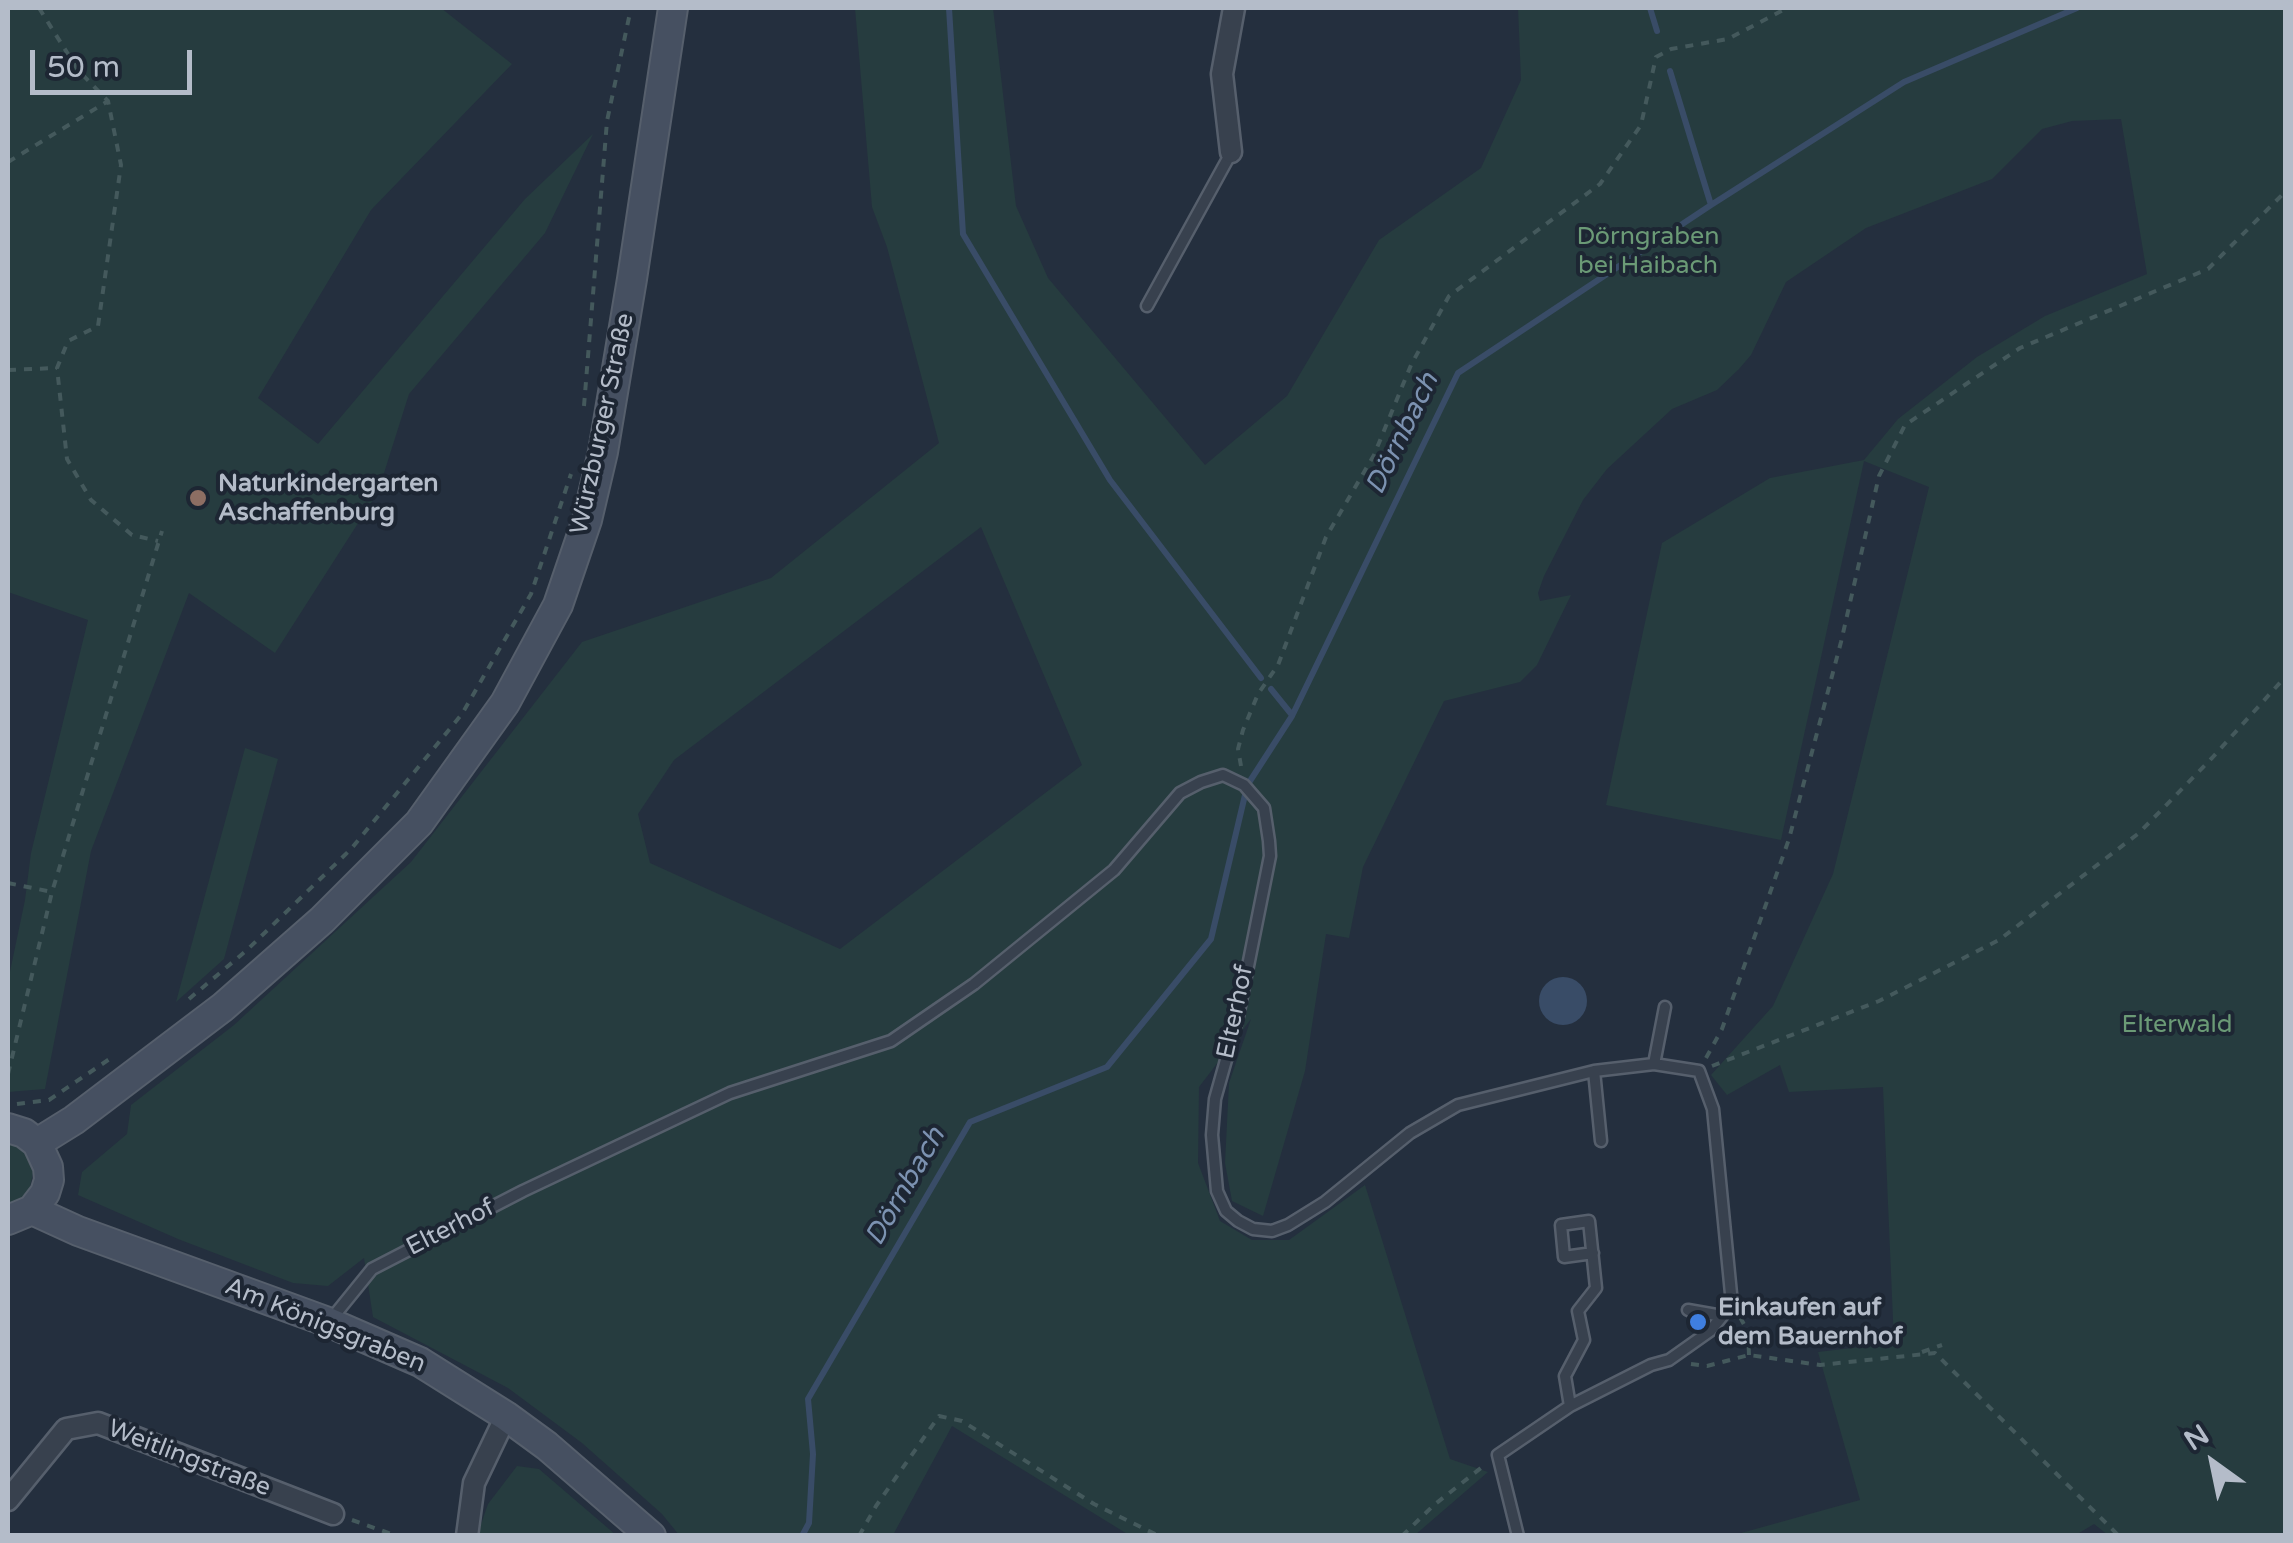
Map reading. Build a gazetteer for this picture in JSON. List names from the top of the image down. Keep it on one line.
{"streets":{"main road":["Würzburger Straße","Am Königsgraben"],"street":["Weitlingstraße"],"lane":["Elterhof"]},"crossings":[["Elterhof","Am Königsgraben"]],"water":["Dörnbach"],"parks":["Dörngraben bei Haibach","Elterwald"],"places":["Naturkindergarten Aschaffenburg","Einkaufen auf dem Bauernhof"],"scale_bar":"50 m","north":"top left"}
